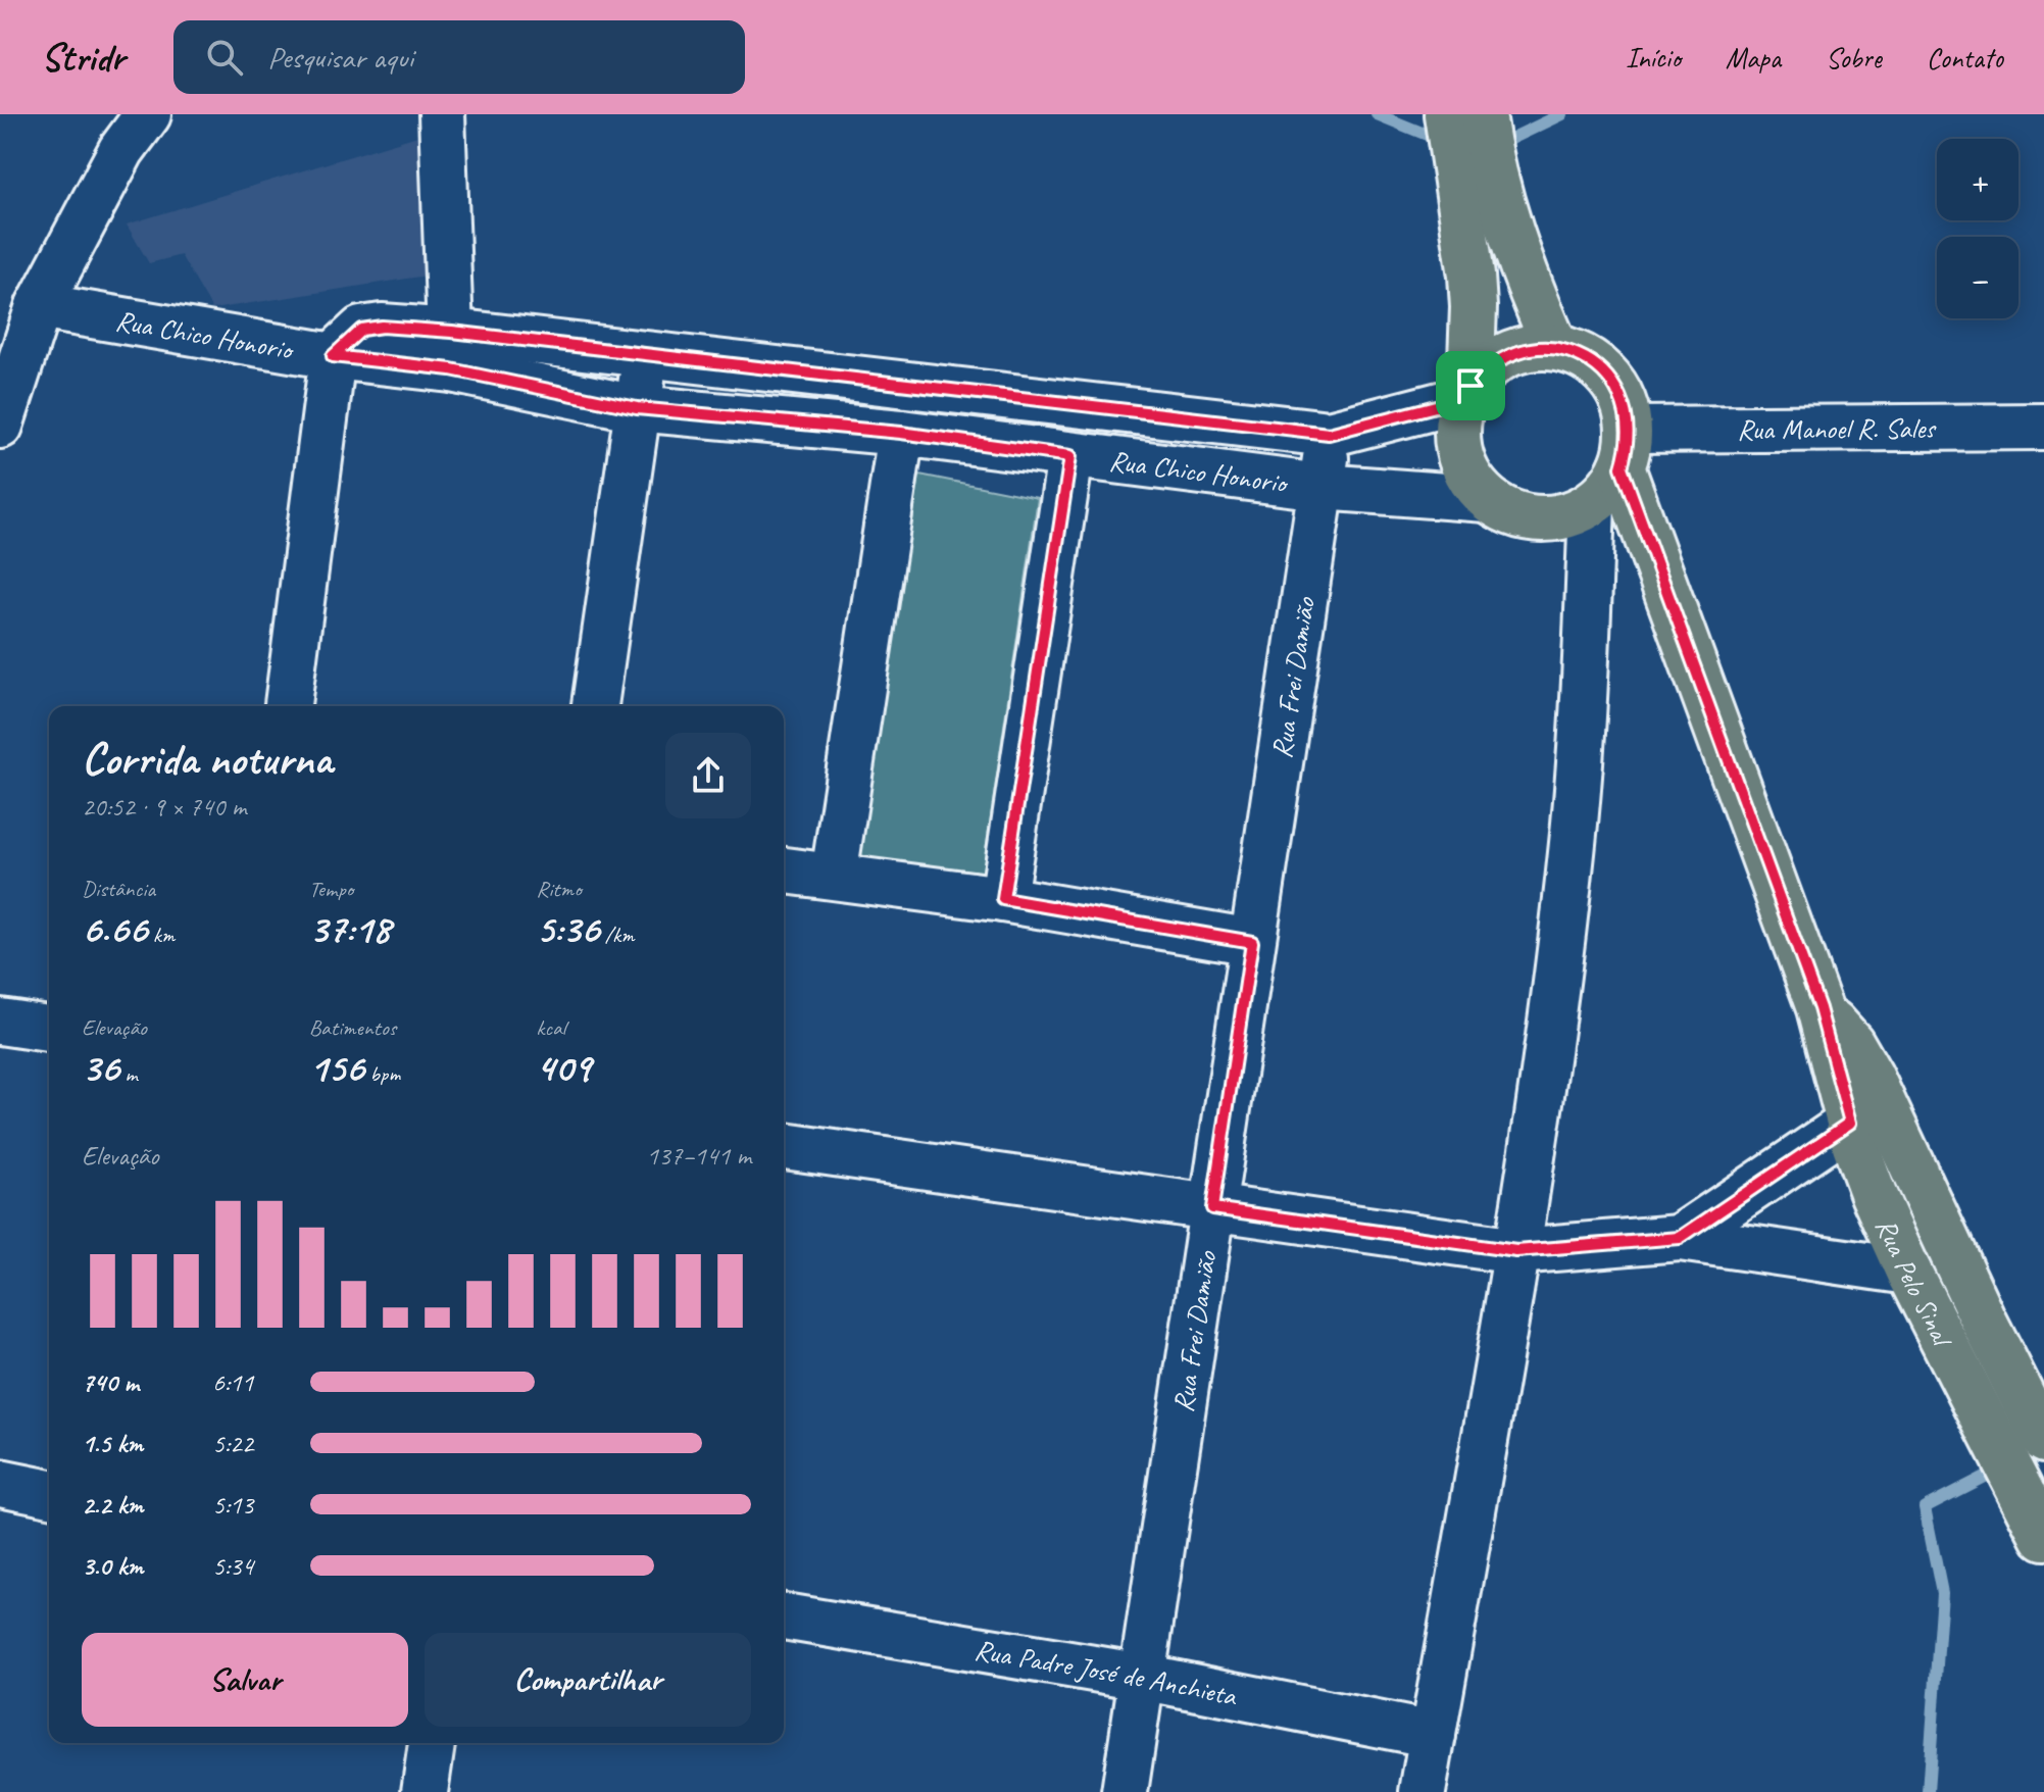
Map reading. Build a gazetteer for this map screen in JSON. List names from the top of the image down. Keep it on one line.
{"streets":{"main road":["Rua Pelo Sinal"],"street":["Rua Chico Honorio","Rua Manoel R. Sales","Rua Frei Damião","Rua Padre José de Anchieta"]},"crossings":[["Rua Chico Honorio","Rua Manoel R. Sales"],["Rua Chico Honorio","Rua Frei Damião"],["Rua Chico Honorio","Rua Pelo Sinal"],["Rua Manoel R. Sales","Rua Pelo Sinal"],["Rua Frei Damião","Rua Padre José de Anchieta"]],"page":{"header":"Stridr","search":"Pesquisar aqui","nav":["Início","Mapa","Sobre","Contato"],"map_buttons":["+","−"],"heading":["Corrida noturna","20:52 · 9 × 740 m"],"stats":[["Distância","6.66 km"],["Tempo","37:18"],["Ritmo","5:36 /km"],["Elevação","36 m"],["Batimentos","156 bpm"],["kcal","409"]],"chart":["Elevação","137–141 m"],"list":[{"name":"740 m","note":"6:11"},{"name":"1.5 km","note":"5:22"},{"name":"2.2 km","note":"5:13"},{"name":"3.0 km","note":"5:34"}],"buttons":["Salvar","Compartilhar"]}}
